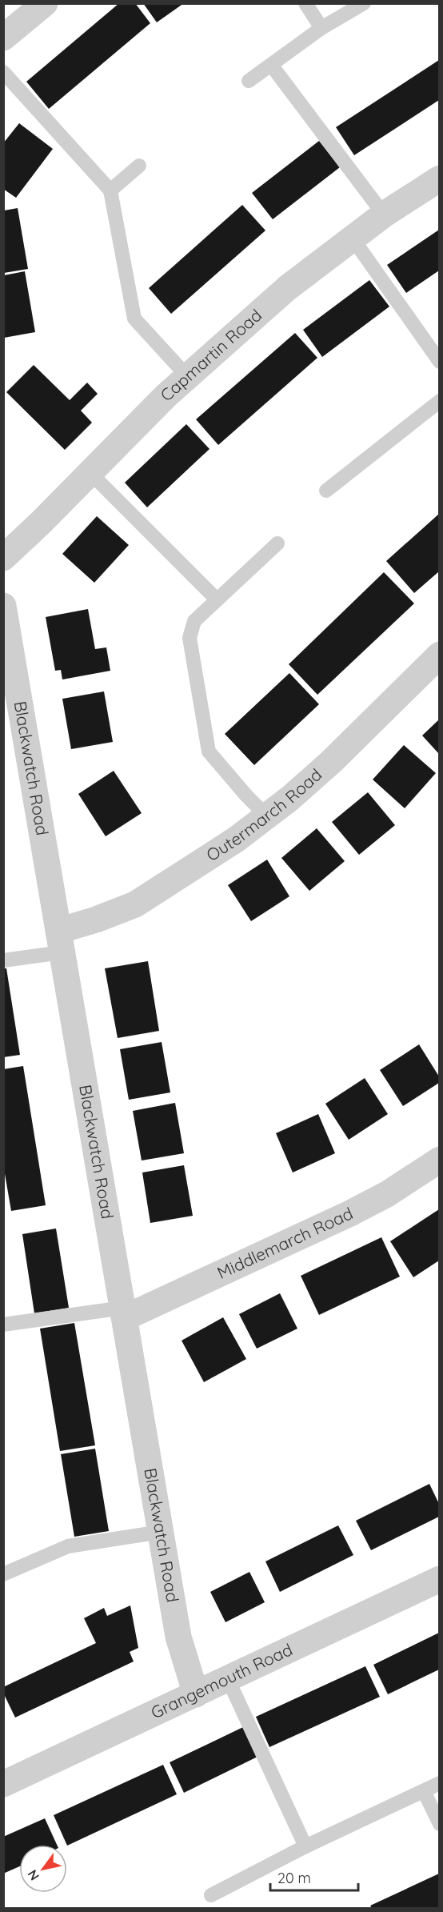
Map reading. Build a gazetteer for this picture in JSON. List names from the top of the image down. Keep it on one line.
{"streets":{"street":["Capmartin Road","Blackwatch Road","Outermarch Road","Middlemarch Road","Grangemouth Road"]},"crossings":[["Blackwatch Road","Outermarch Road"],["Blackwatch Road","Middlemarch Road"],["Blackwatch Road","Grangemouth Road"]],"scale_bar":"20 m","north":"bottom left"}
